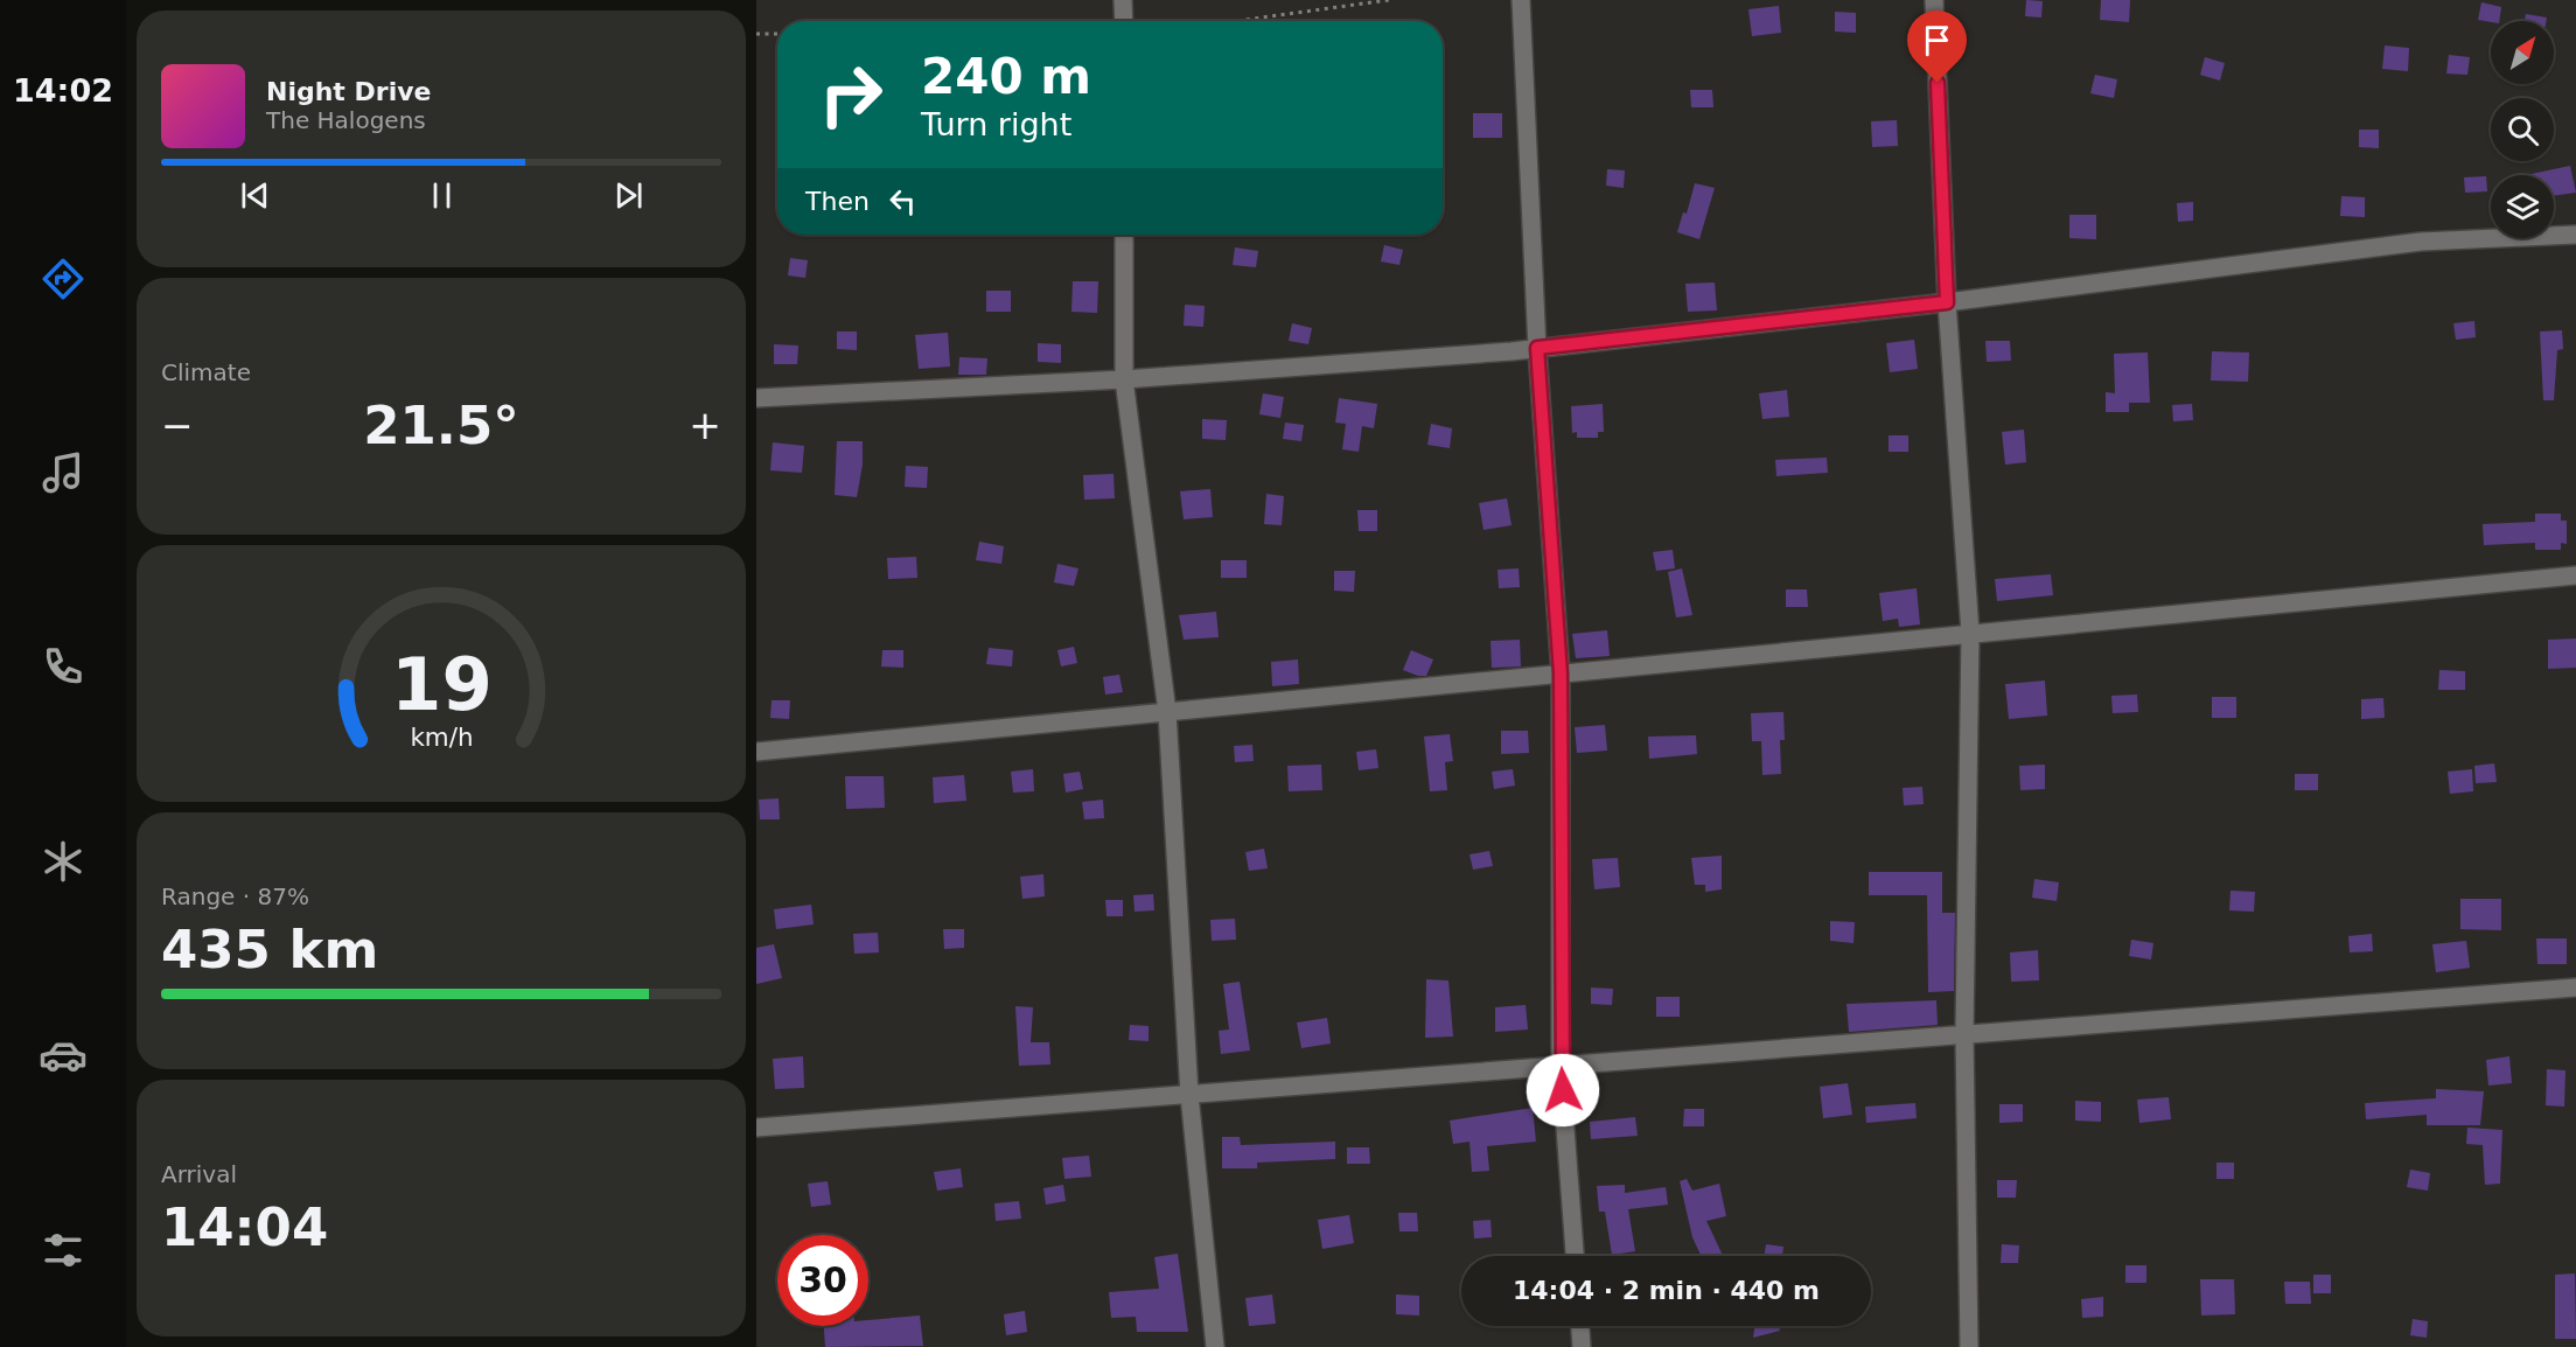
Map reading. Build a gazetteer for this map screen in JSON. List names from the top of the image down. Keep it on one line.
{"north":"top right","page":{"tabs":"14:02","turn":["240 m","Turn right"],"song":["Night Drive","The Halogens"],"then":"Then","tile":["Climate",["Range · 87%","435 km"],["Arrival","14:04"]],"heat":["−","21.5°","+"],"limit":"30","trip":"14:04 · 2 min · 440 m","gauge":["19","km/h"]}}
